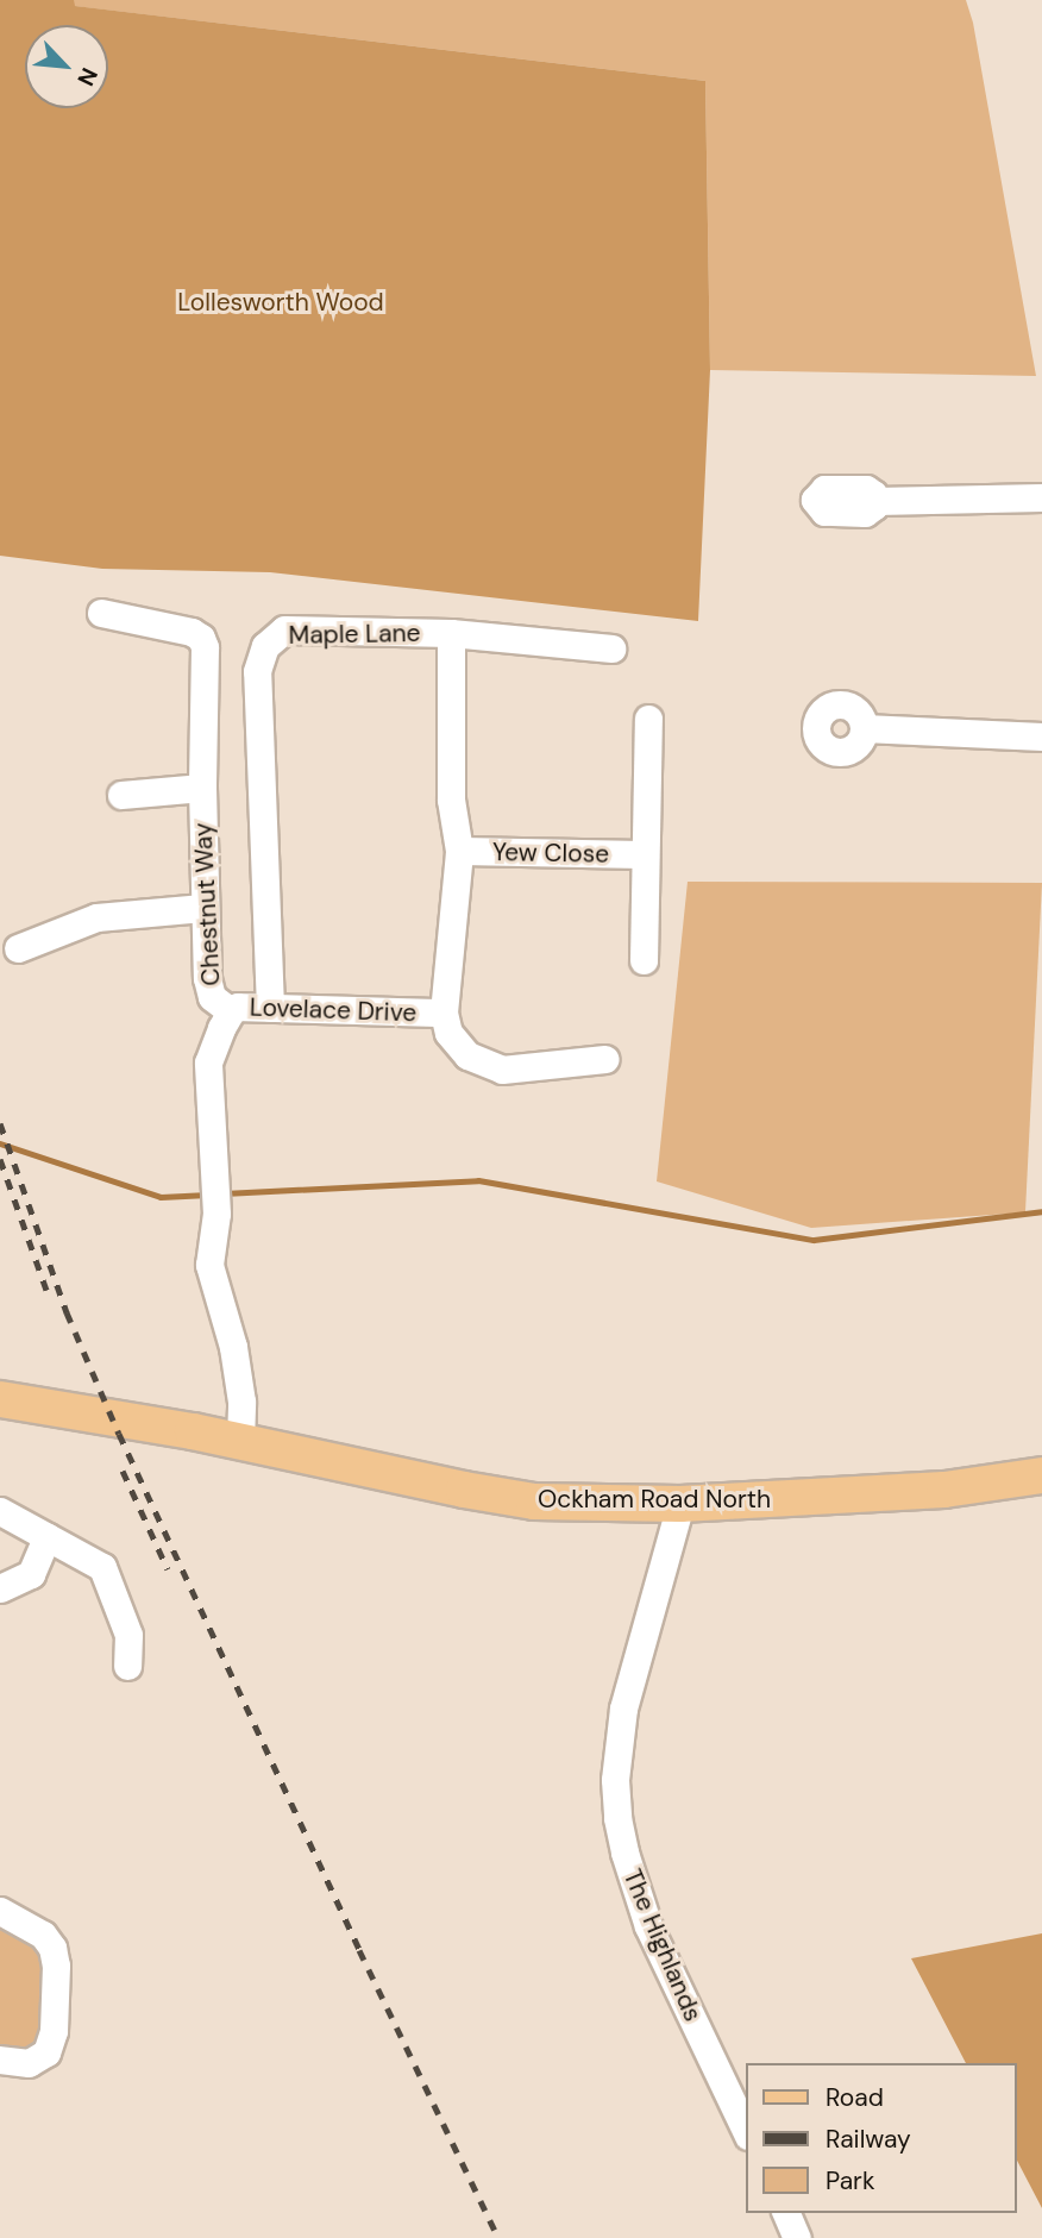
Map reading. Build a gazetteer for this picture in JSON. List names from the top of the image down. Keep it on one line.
{"streets":{"main road":["Ockham Road North"],"street":["Maple Lane","Yew Close","Chestnut Way","Lovelace Drive","The Highlands"]},"crossings":[["Maple Lane","Lovelace Drive"],["Yew Close","Lovelace Drive"],["Chestnut Way","Lovelace Drive"],["Lovelace Drive","Ockham Road North"],["Ockham Road North","The Highlands"]],"parks":["Lollesworth Wood"],"legend":["Road","Railway","Park"],"north":"bottom right"}
